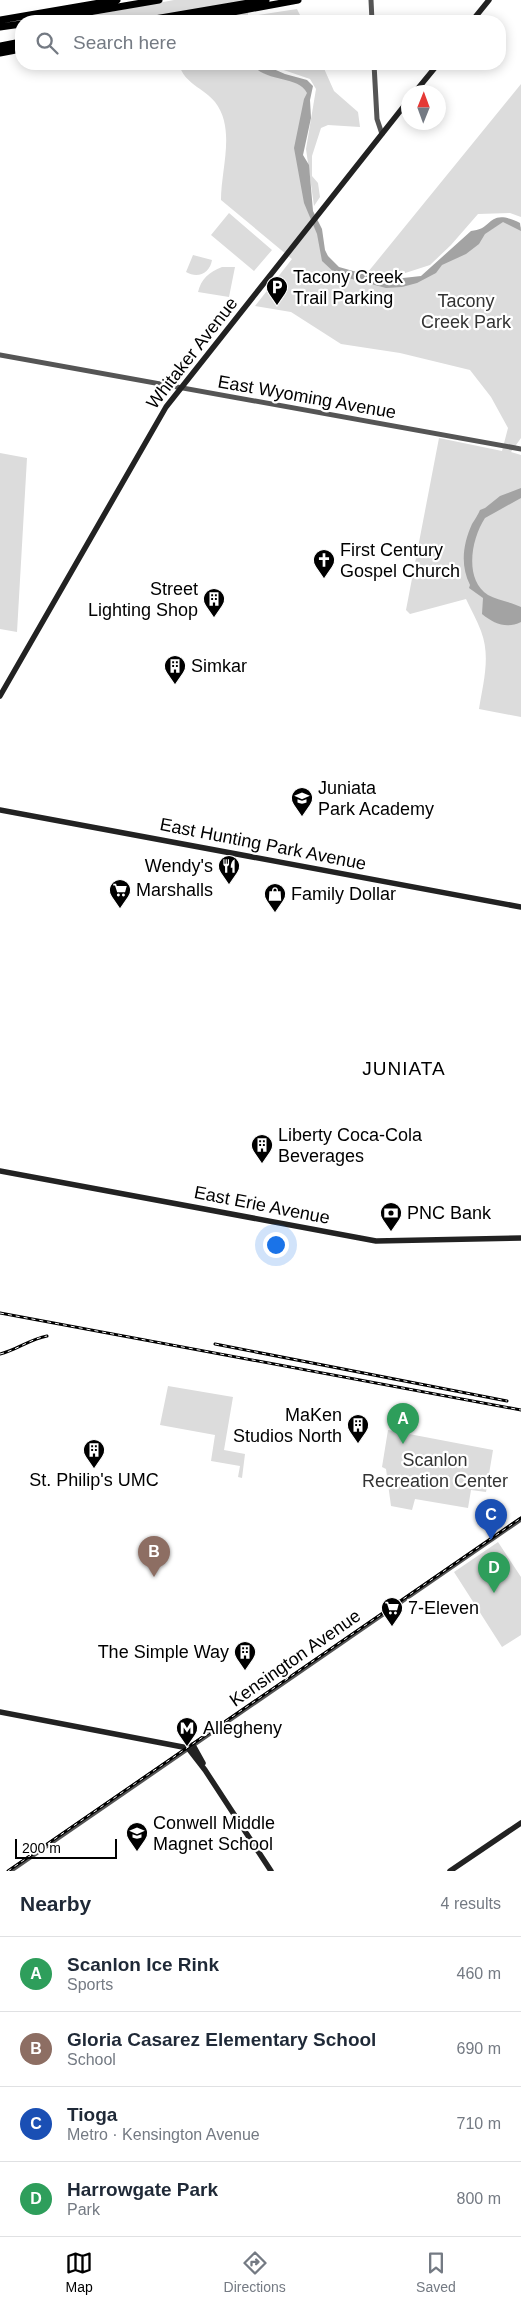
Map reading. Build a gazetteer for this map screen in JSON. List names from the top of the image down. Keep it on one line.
{"streets":{"main road":["Whitaker Avenue","East Hunting Park Avenue","East Erie Avenue"],"street":["East Wyoming Avenue","Kensington Avenue"]},"crossings":[["Whitaker Avenue","East Wyoming Avenue"]],"districts":["JUNIATA"],"parks":["Tacony Creek Park","Scanlon Recreation Center"],"places":{"parking":["Tacony Creek Trail Parking"],"church":["First Century Gospel Church"],"building":["Street Lighting Shop","Simkar","Liberty Coca-Cola Beverages","MaKen Studios North","St. Philip's UMC","The Simple Way"],"school or university":["Juniata Park Academy","Conwell Middle Magnet School"],"restaurant":["Wendy's"],"supermarket":["Marshalls","7-Eleven"],"shop":["Family Dollar"],"bank":["PNC Bank"],"metro station":["Allegheny"]},"scale_bar":"200 m","north":"top","page":{"search":"Search here","pins":["A","C","B","D"],"scale":"200 m","heading":["Nearby","4 results"],"list":[{"mark":"A","name":"Scanlon Ice Rink","note":"Sports","value":"460 m"},{"mark":"B","name":"Gloria Casarez Elementary School","note":"School","value":"690 m"},{"mark":"C","name":"Tioga","note":"Metro · Kensington Avenue","value":"710 m"},{"mark":"D","name":"Harrowgate Park","note":"Park","value":"800 m"}],"nav":["Map","Directions","Saved"]}}
